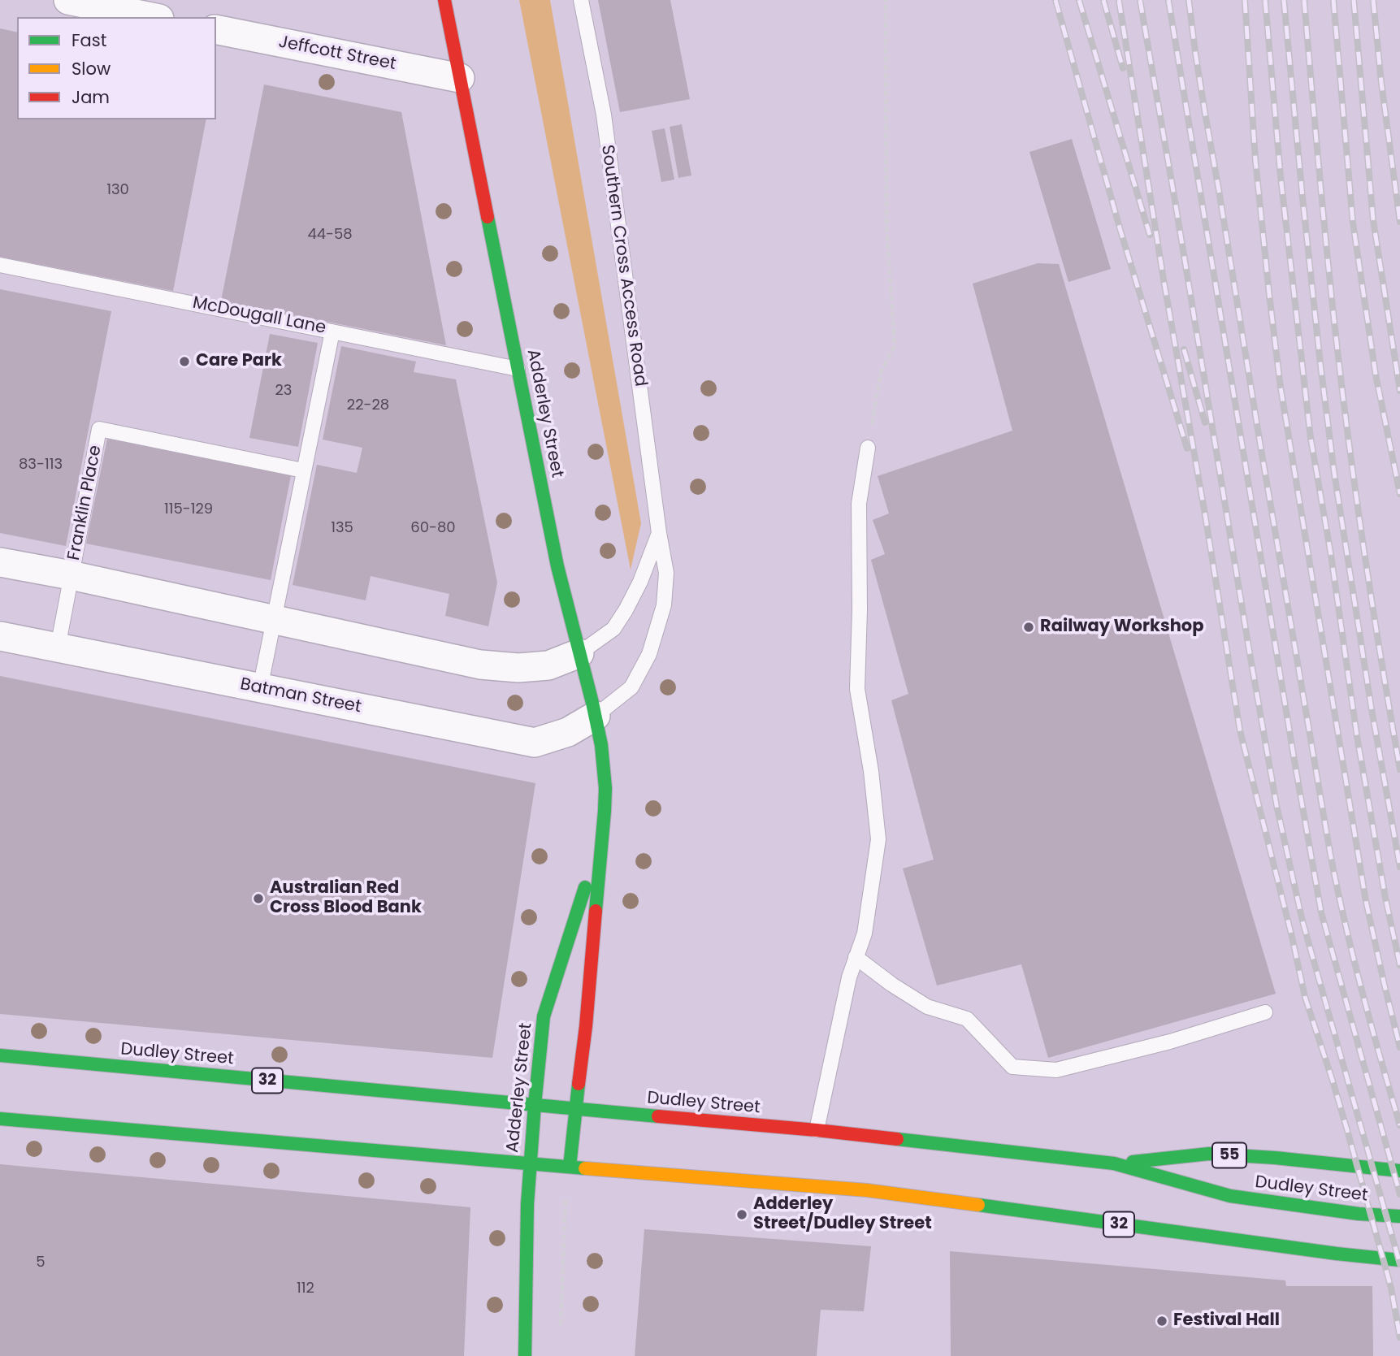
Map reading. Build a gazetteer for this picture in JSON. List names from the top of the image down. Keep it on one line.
{"streets":{"main road":["Adderley Street","Dudley Street","32","55"],"street":["Jeffcott Street","Batman Street"],"lane":["Southern Cross Access Road","McDougall Lane","Franklin Place"]},"crossings":[["Jeffcott Street","Adderley Street"],["Southern Cross Access Road","Adderley Street"],["Southern Cross Access Road","Batman Street"],["McDougall Lane","Adderley Street"],["Adderley Street","Batman Street"],["Adderley Street","Dudley Street"],["Adderley Street","32"],["Franklin Place","Batman Street"],["Dudley Street","55"]],"places":["Care Park","Railway Workshop","Australian Red Cross Blood Bank","Adderley Street/Dudley Street","Festival Hall"],"house_numbers":["130","44-58","23","22-28","83-113","115-129","135","60-80","5","112"],"legend":["Fast","Slow","Jam"]}
